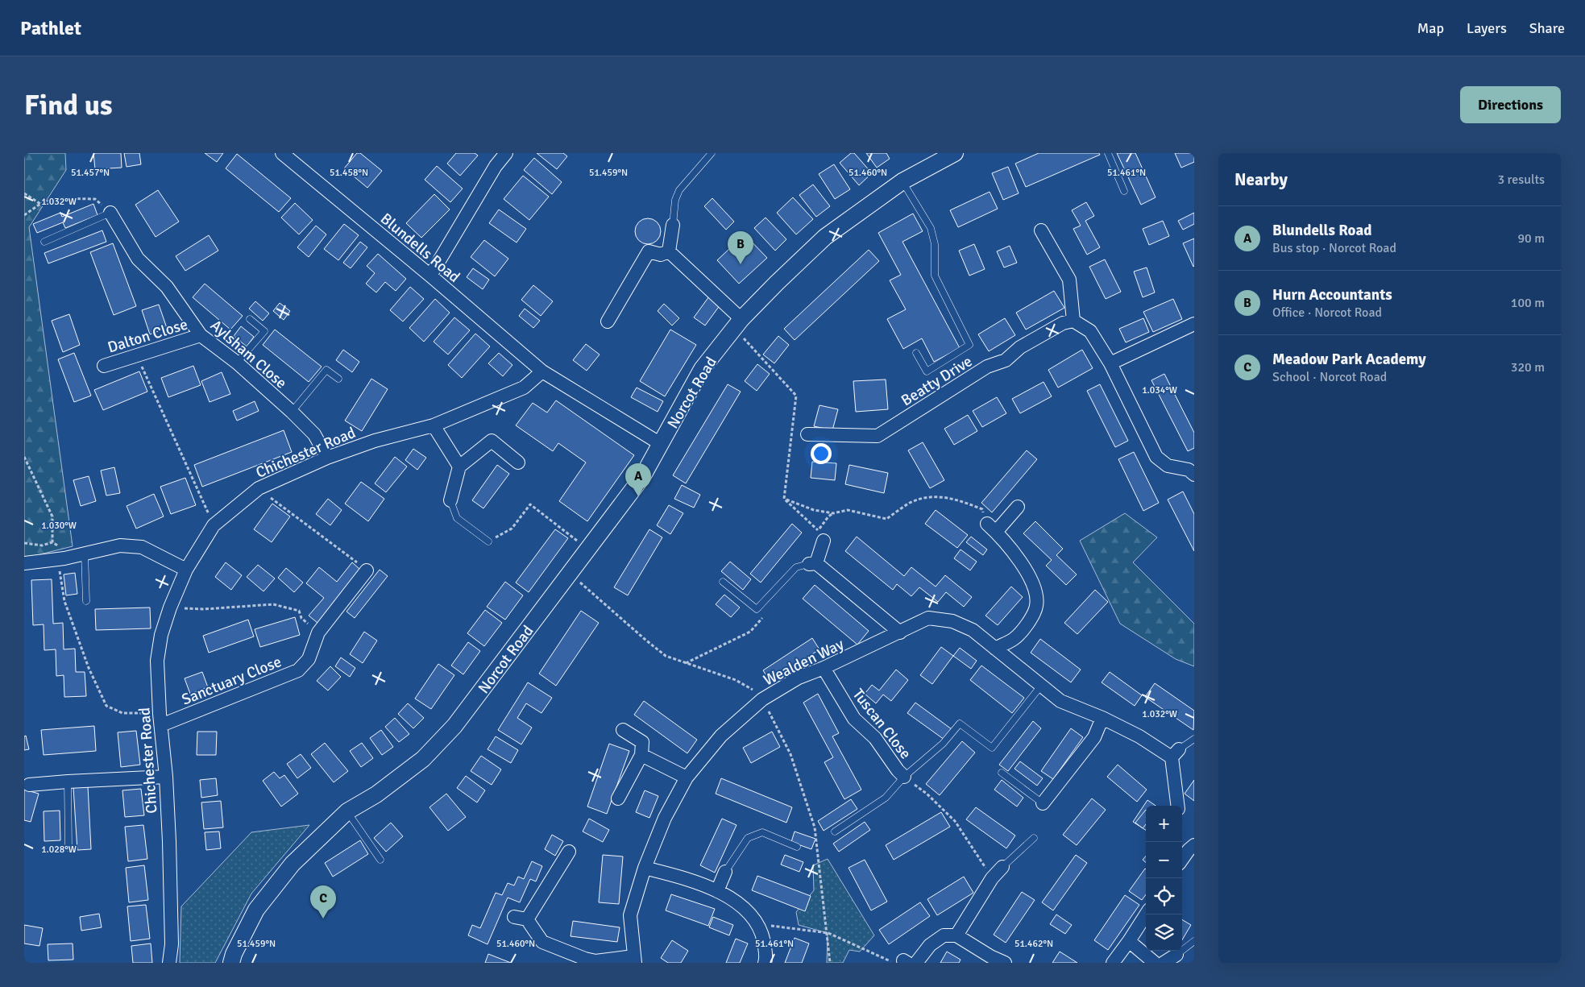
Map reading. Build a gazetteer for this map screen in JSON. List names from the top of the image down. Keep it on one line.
{"streets":{"street":["Blundells Road","Dalton Close","Aylsham Close","Beatty Drive","Norcot Road","Chichester Road","Wealden Way","Sanctuary Close","Tuscan Close"]},"crossings":[["Blundells Road","Norcot Road"],["Blundells Road","Chichester Road"],["Dalton Close","Aylsham Close"],["Aylsham Close","Chichester Road"],["Chichester Road","Sanctuary Close"],["Wealden Way","Tuscan Close"]],"page":{"header":"Pathlet","nav":["Map","Layers","Share"],"buttons":"Directions","title":"Find us","heading":["Nearby","3 results"],"list":[{"mark":"A","name":"Blundells Road","note":"Bus stop · Norcot Road","value":"90 m"},{"mark":"B","name":"Hurn Accountants","note":"Office · Norcot Road","value":"100 m"},{"mark":"C","name":"Meadow Park Academy","note":"School · Norcot Road","value":"320 m"}],"pins":["B","A","C"],"map_buttons":["+","−"]},"coordinates":["51.457°N","51.458°N","51.459°N","51.460°N","51.461°N","1.032°W","1.034°W","1.030°W","1.028°W","51.462°N"]}
